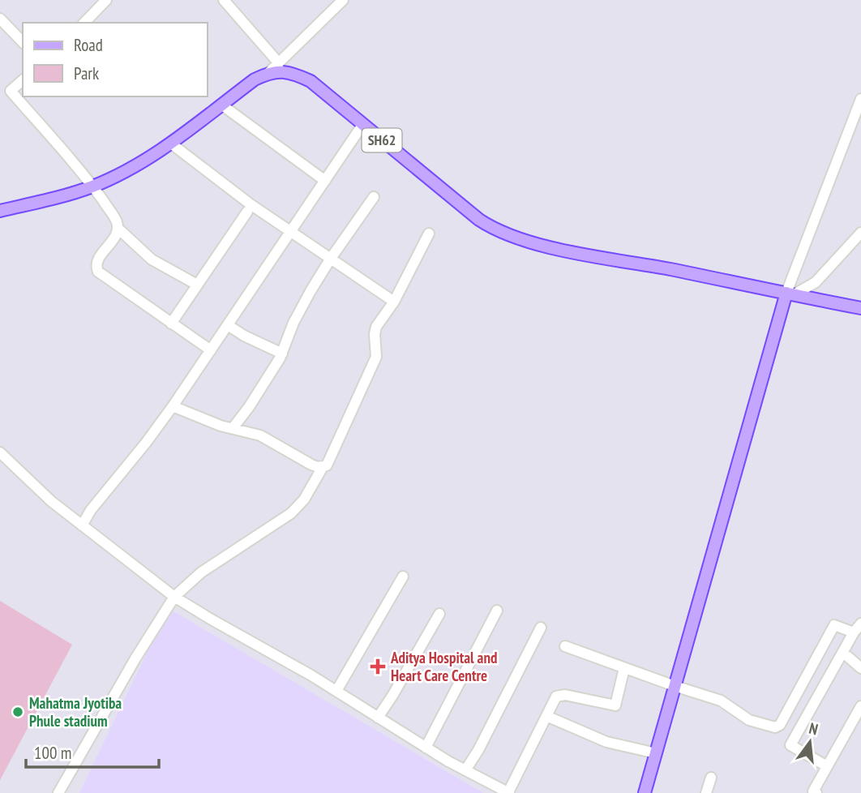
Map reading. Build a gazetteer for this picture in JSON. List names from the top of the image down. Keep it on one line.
{"streets":{"main road":["SH62"]},"places":{"health":["Aditya Hospital and Heart Care Centre"],"other":["Mahatma Jyotiba Phule stadium"]},"legend":["Road","Park"],"scale_bar":"100 m","north":"top"}
